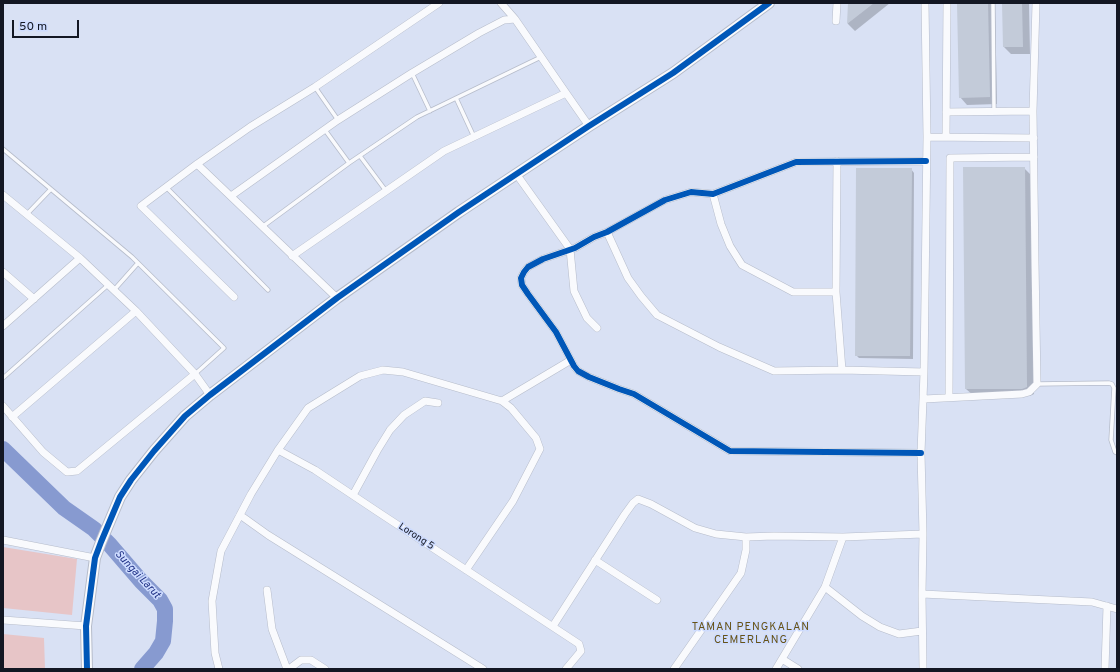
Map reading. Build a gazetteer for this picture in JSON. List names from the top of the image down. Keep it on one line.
{"streets":{"street":["Lorong 5"]},"districts":["TAMAN PENGKALAN CEMERLANG"],"water":["Sungai Larut"],"scale_bar":"50 m"}
